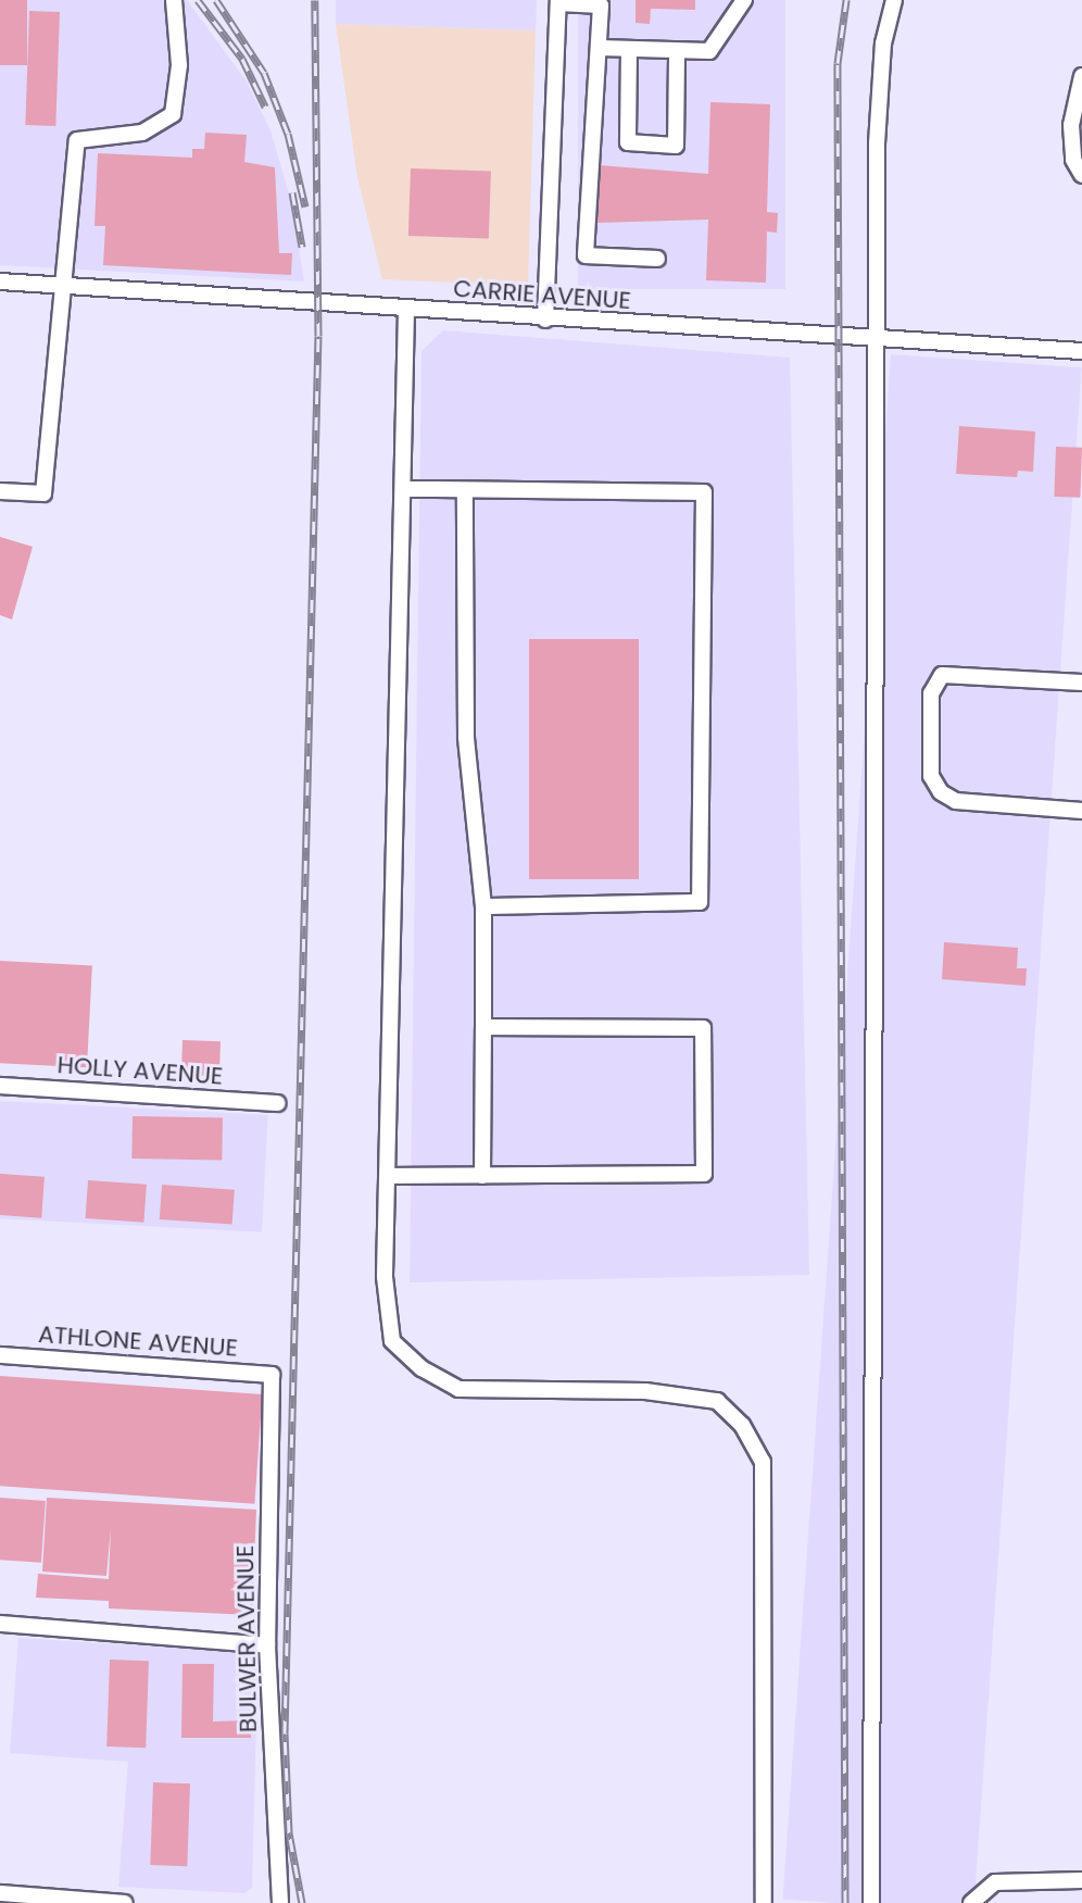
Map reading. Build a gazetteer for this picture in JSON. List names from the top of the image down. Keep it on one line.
{"streets":{"street":["CARRIE AVENUE","HOLLY AVENUE","ATHLONE AVENUE","BULWER AVENUE"]},"crossings":[["ATHLONE AVENUE","BULWER AVENUE"]]}
